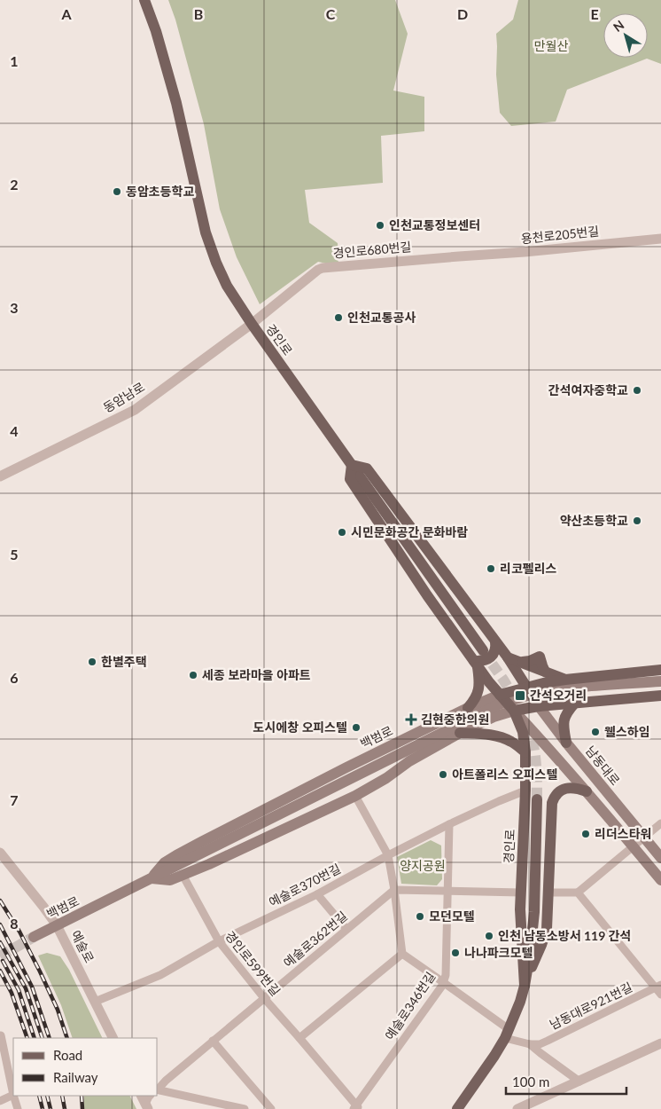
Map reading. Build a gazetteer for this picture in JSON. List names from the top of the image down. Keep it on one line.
{"streets":{"main road":["경인로","백범로","남동대로"],"street":["용천로205번길","경인로680번길","동암남로","예술로370번길","예술로362번길","예술로","경인로599번길","예술로346번길","남동대로921번길"]},"crossings":[["용천로205번길","경인로680번길"],["경인로680번길","경인로"],["경인로680번길","동암남로"],["경인로","동암남로"],["경인로","백범로"],["경인로","남동대로"],["경인로","예술로370번길"],["백범로","남동대로"],["백범로","예술로"],["백범로","경인로599번길"],["예술로370번길","예술로"],["예술로370번길","경인로599번길"],["예술로370번길","예술로346번길"],["예술로362번길","경인로599번길"],["경인로599번길","예술로346번길"]],"parks":["만월산","양지공원"],"places":{"other":["동암초등학교","인천교통정보센터","인천교통공사","간석여자중학교","약산초등학교","시민문화공간 문화바람","리코펠리스","한별주택","세종 보라마을 아파트","도시에창 오피스텔","웰스하임","아트폴리스 오피스텔","리더스타워","모던모텔","인천 남동소방서 119 간석","나나파크모텔"],"transit":["간석오거리"],"health":["김현중한의원"]},"legend":["Road","Railway"],"scale_bar":"100 m","north":"top left","grid":{"columns":["A","B","C","D","E"],"rows":["1","2","3","4","5","6","7","8"]}}
